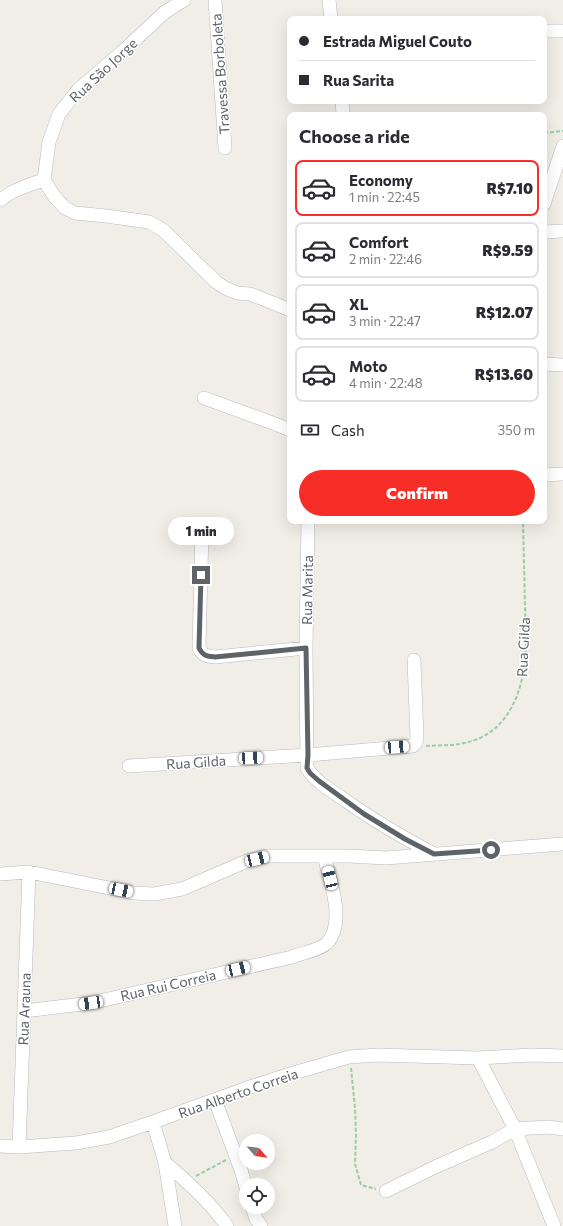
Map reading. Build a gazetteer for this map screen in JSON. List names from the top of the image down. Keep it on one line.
{"streets":{"street":["Rua São Jorge","Travessa Borboleta","Rua Marita","Rua Gilda","Rua Rui Correia","Rua Arauna","Rua Alberto Correia"]},"crossings":[["Rua Marita","Rua Gilda"],["Rua Rui Correia","Rua Arauna"],["Rua Arauna","Rua Alberto Correia"]],"north":"bottom right","page":{"banner":["Estrada Miguel Couto","Rua Sarita"],"heading":"Choose a ride","list":[{"name":"Economy","note":"1 min · 22:45","value":"R$7.10"},{"name":"Comfort","note":"2 min · 22:46","value":"R$9.59"},{"name":"XL","note":"3 min · 22:47","value":"R$12.07"},{"name":"Moto","note":"4 min · 22:48","value":"R$13.60"}],"pay":["Cash","350 m"],"buttons":"Confirm","bubble":"1 min"}}
